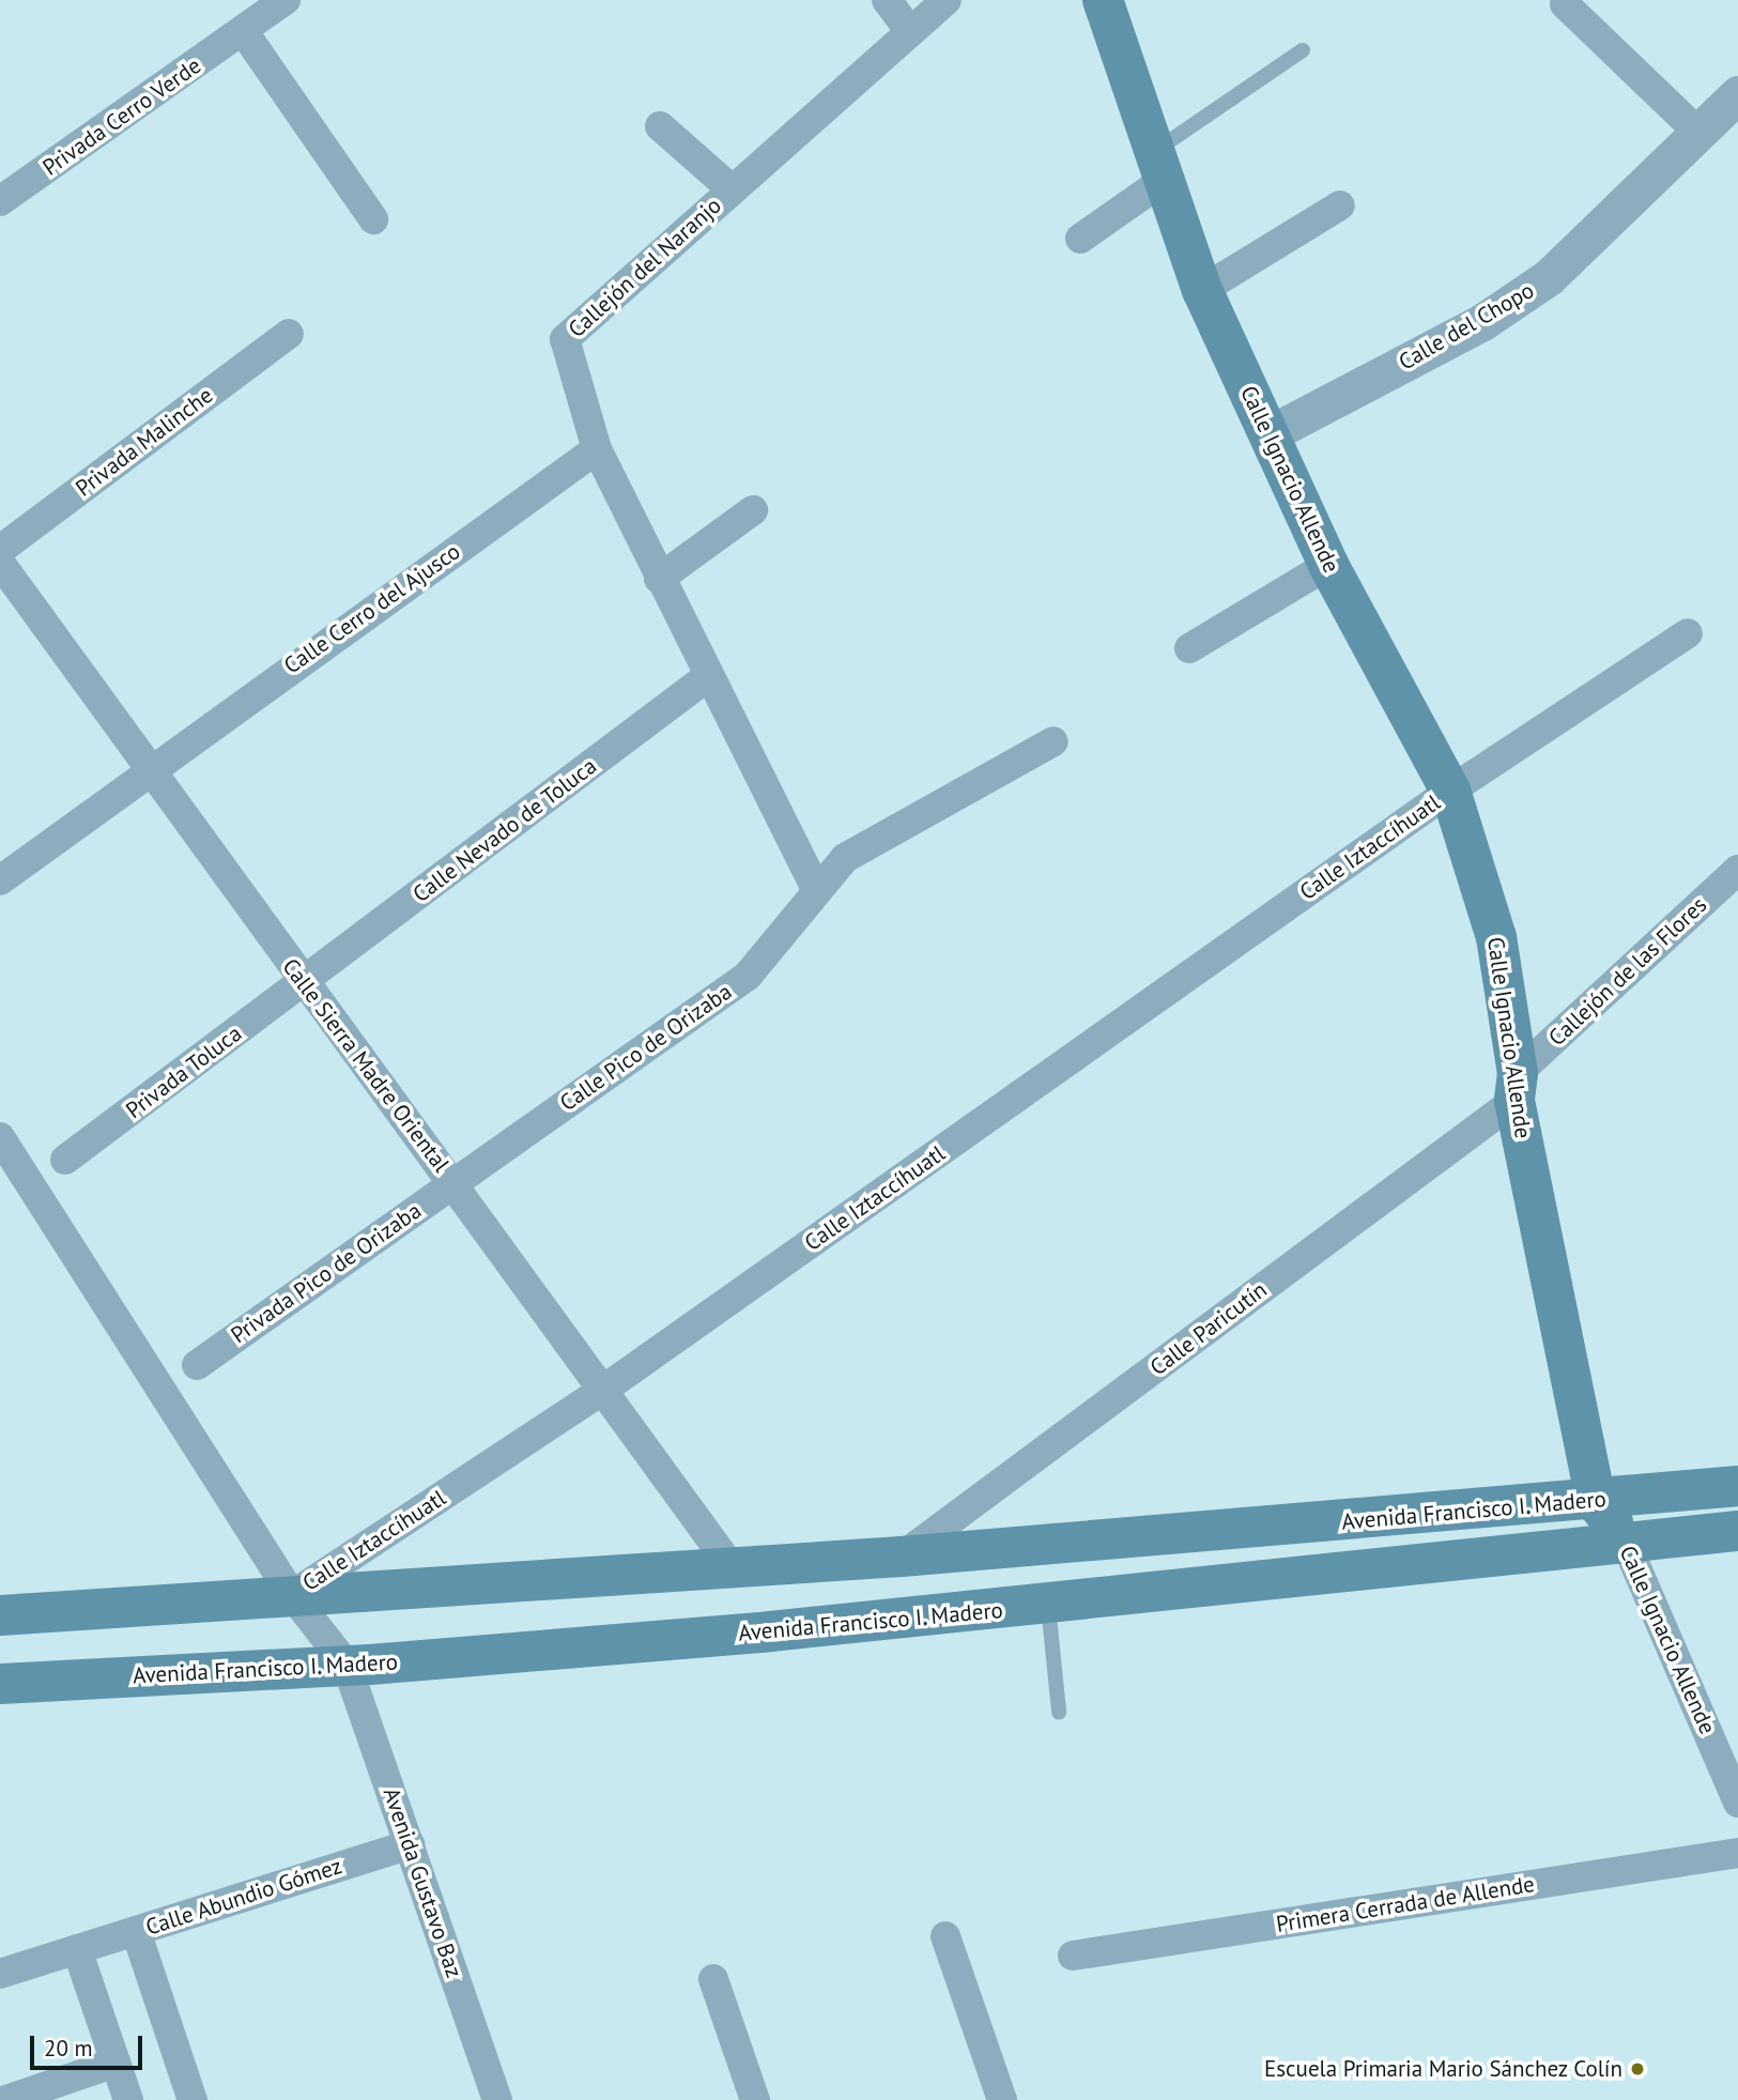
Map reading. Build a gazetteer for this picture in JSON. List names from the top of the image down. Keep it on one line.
{"streets":{"main road":["Calle Ignacio Allende","Avenida Francisco I. Madero"],"street":["Privada Cerro Verde","Callejón del Naranjo","Calle del Chopo","Privada Malinche","Calle Cerro del Ajusco","Calle Nevado de Toluca","Calle Iztaccíhuatl","Callejón de las Flores","Calle Pico de Orizaba","Calle Sierra Madre Oriental","Privada Toluca","Privada Pico de Orizaba","Calle Paricutín","Avenida Gustavo Baz","Calle Abundio Gómez","Primera Cerrada de Allende"]},"crossings":[["Callejón del Naranjo","Calle Cerro del Ajusco"],["Callejón del Naranjo","Calle Nevado de Toluca"],["Callejón del Naranjo","Calle Pico de Orizaba"],["Calle del Chopo","Calle Ignacio Allende"],["Calle Ignacio Allende","Calle Iztaccíhuatl"],["Calle Ignacio Allende","Callejón de las Flores"],["Calle Ignacio Allende","Calle Paricutín"],["Calle Ignacio Allende","Avenida Francisco I. Madero"],["Calle Cerro del Ajusco","Calle Sierra Madre Oriental"],["Calle Nevado de Toluca","Calle Sierra Madre Oriental"],["Calle Nevado de Toluca","Privada Toluca"],["Calle Iztaccíhuatl","Calle Sierra Madre Oriental"],["Calle Iztaccíhuatl","Avenida Francisco I. Madero"],["Calle Iztaccíhuatl","Avenida Gustavo Baz"],["Callejón de las Flores","Calle Paricutín"],["Calle Pico de Orizaba","Calle Sierra Madre Oriental"],["Calle Pico de Orizaba","Privada Pico de Orizaba"],["Calle Sierra Madre Oriental","Privada Toluca"],["Calle Sierra Madre Oriental","Privada Pico de Orizaba"],["Calle Sierra Madre Oriental","Avenida Francisco I. Madero"],["Calle Paricutín","Avenida Francisco I. Madero"],["Avenida Francisco I. Madero","Avenida Gustavo Baz"],["Avenida Gustavo Baz","Calle Abundio Gómez"]],"places":["Escuela Primaria Mario Sánchez Colín"],"scale_bar":"20 m"}
